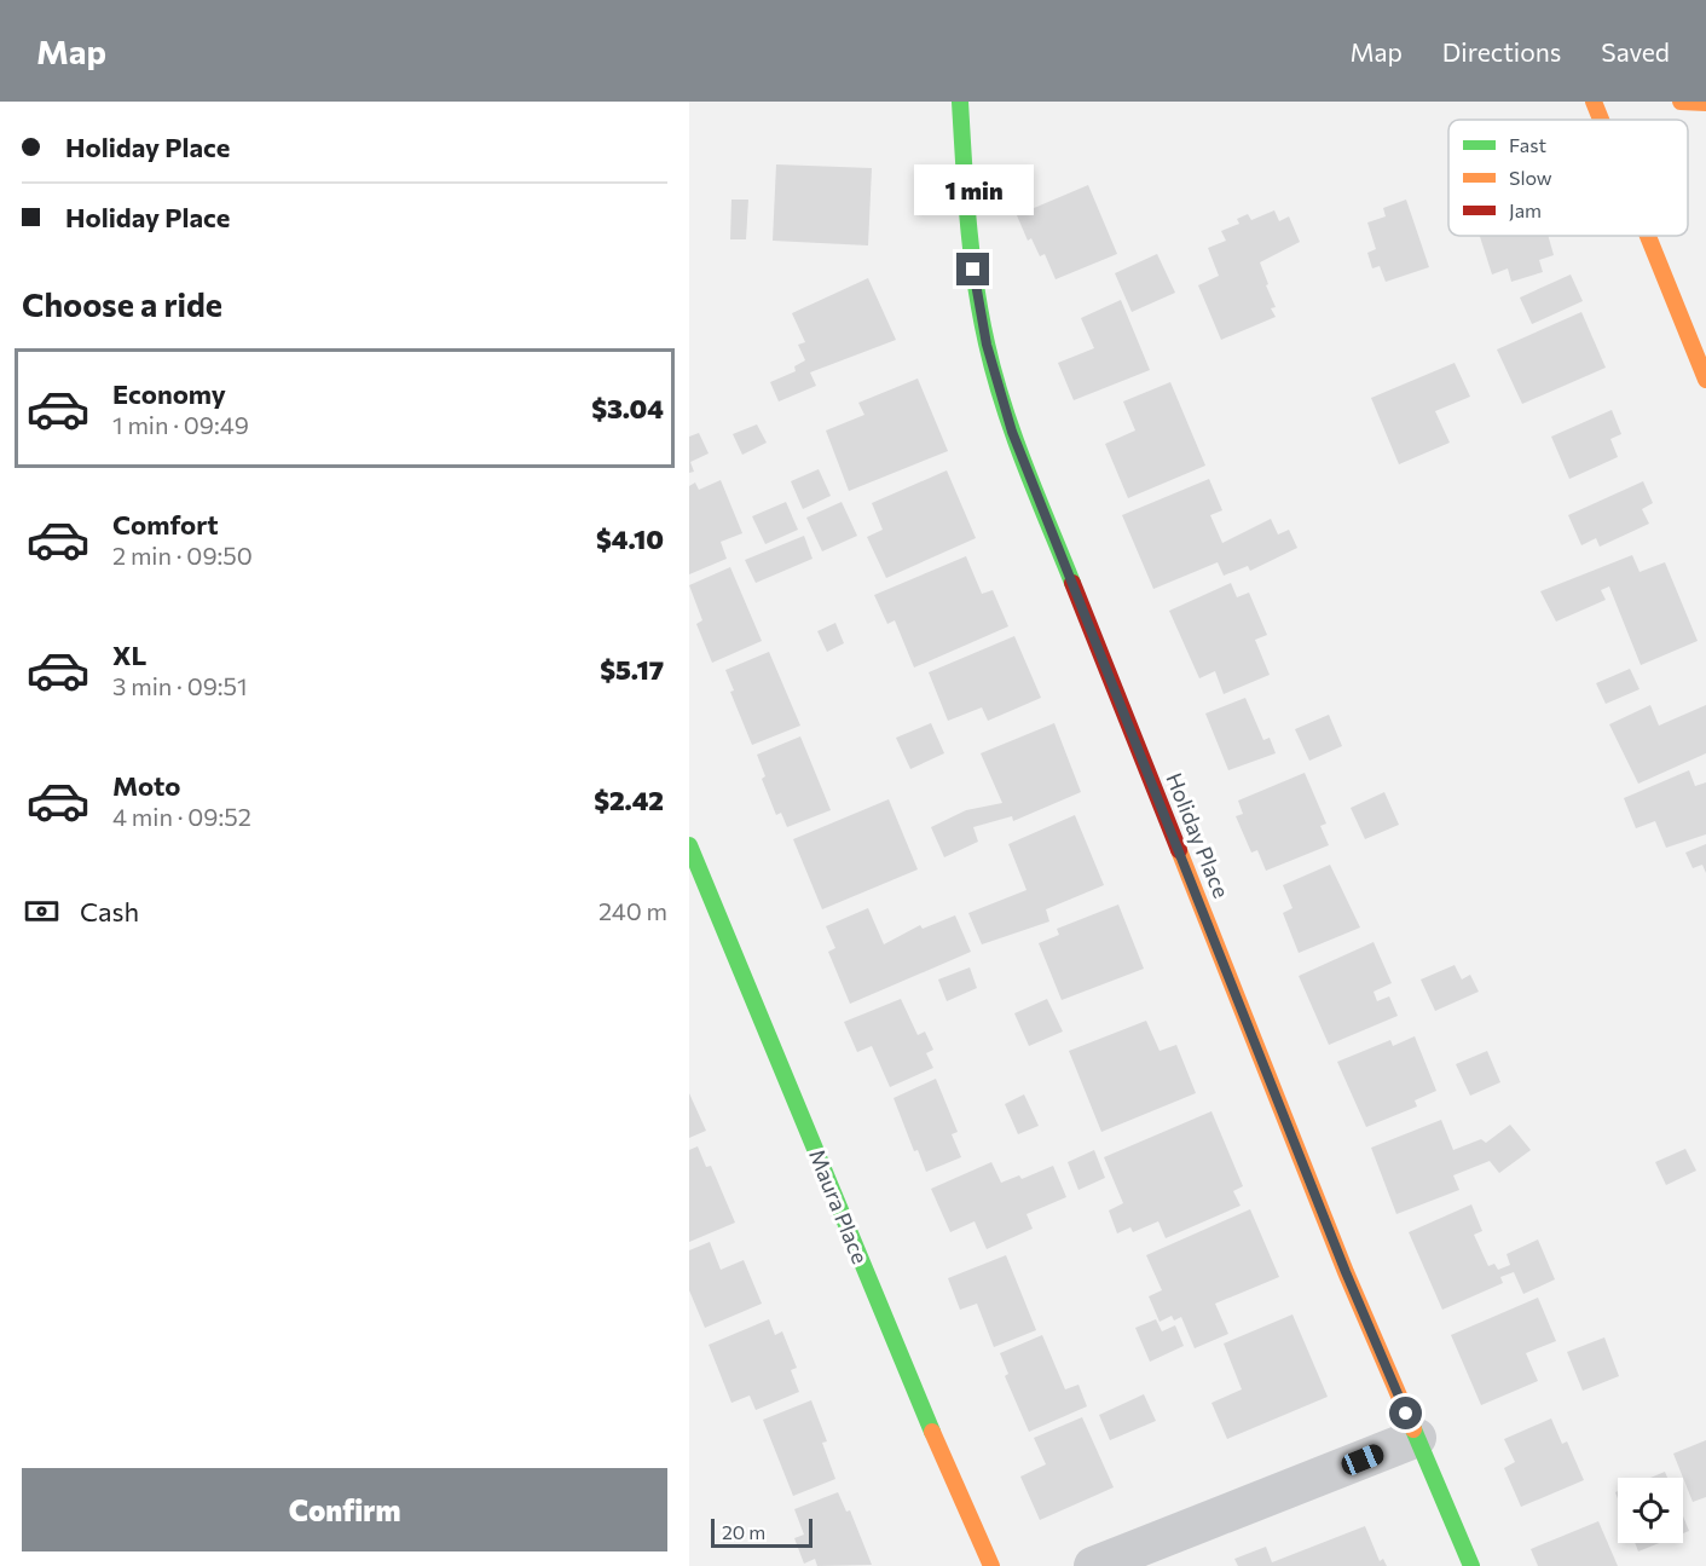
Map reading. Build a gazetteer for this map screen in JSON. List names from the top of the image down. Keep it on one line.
{"streets":{"street":["Holiday Place","Maura Place"]},"legend":["Fast","Slow","Jam"],"scale_bar":"20 m","page":{"header":"Map","nav":["Map","Directions","Saved"],"banner":["Holiday Place","Holiday Place"],"bubble":"1 min","heading":"Choose a ride","list":[{"name":"Economy","note":"1 min · 09:49","value":"$3.04"},{"name":"Comfort","note":"2 min · 09:50","value":"$4.10"},{"name":"XL","note":"3 min · 09:51","value":"$5.17"},{"name":"Moto","note":"4 min · 09:52","value":"$2.42"}],"pay":["Cash","240 m"],"buttons":"Confirm","scale":"20 m"}}
